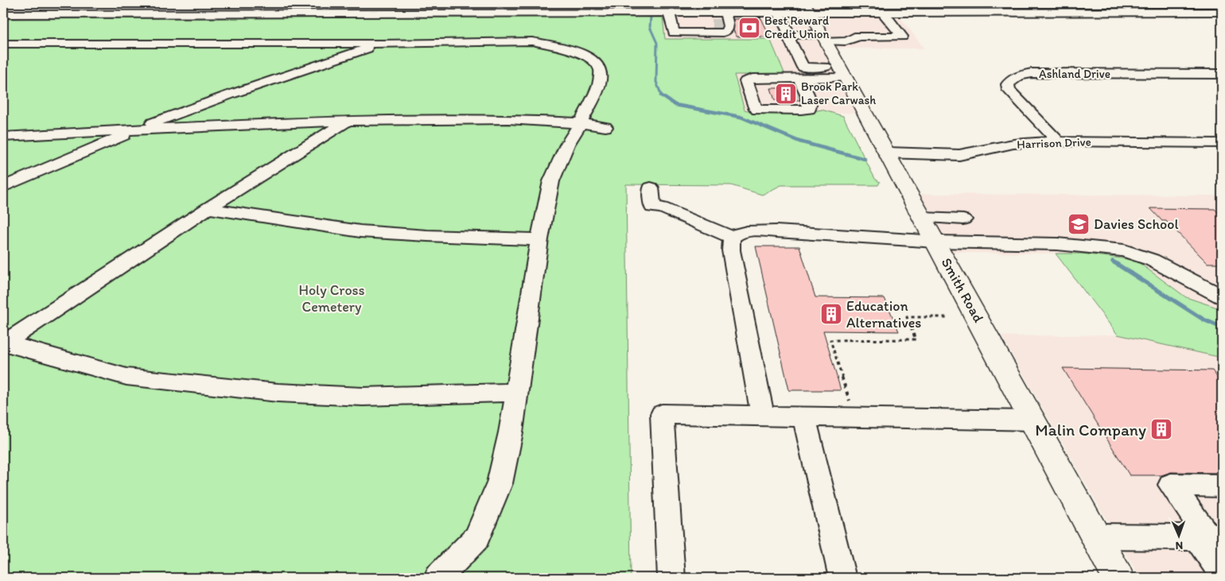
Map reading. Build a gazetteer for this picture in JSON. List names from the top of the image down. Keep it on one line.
{"streets":{"main road":["Smith Road"],"street":["Ashland Drive","Harrison Drive"]},"crossings":[["Ashland Drive","Harrison Drive"],["Harrison Drive","Smith Road"]],"parks":["Holy Cross Cemetery"],"places":{"bank":["Best Reward Credit Union"],"building":["Brook Park Laser Carwash","Education Alternatives","Malin Company"],"school or university":["Davies School"]},"north":"bottom"}
